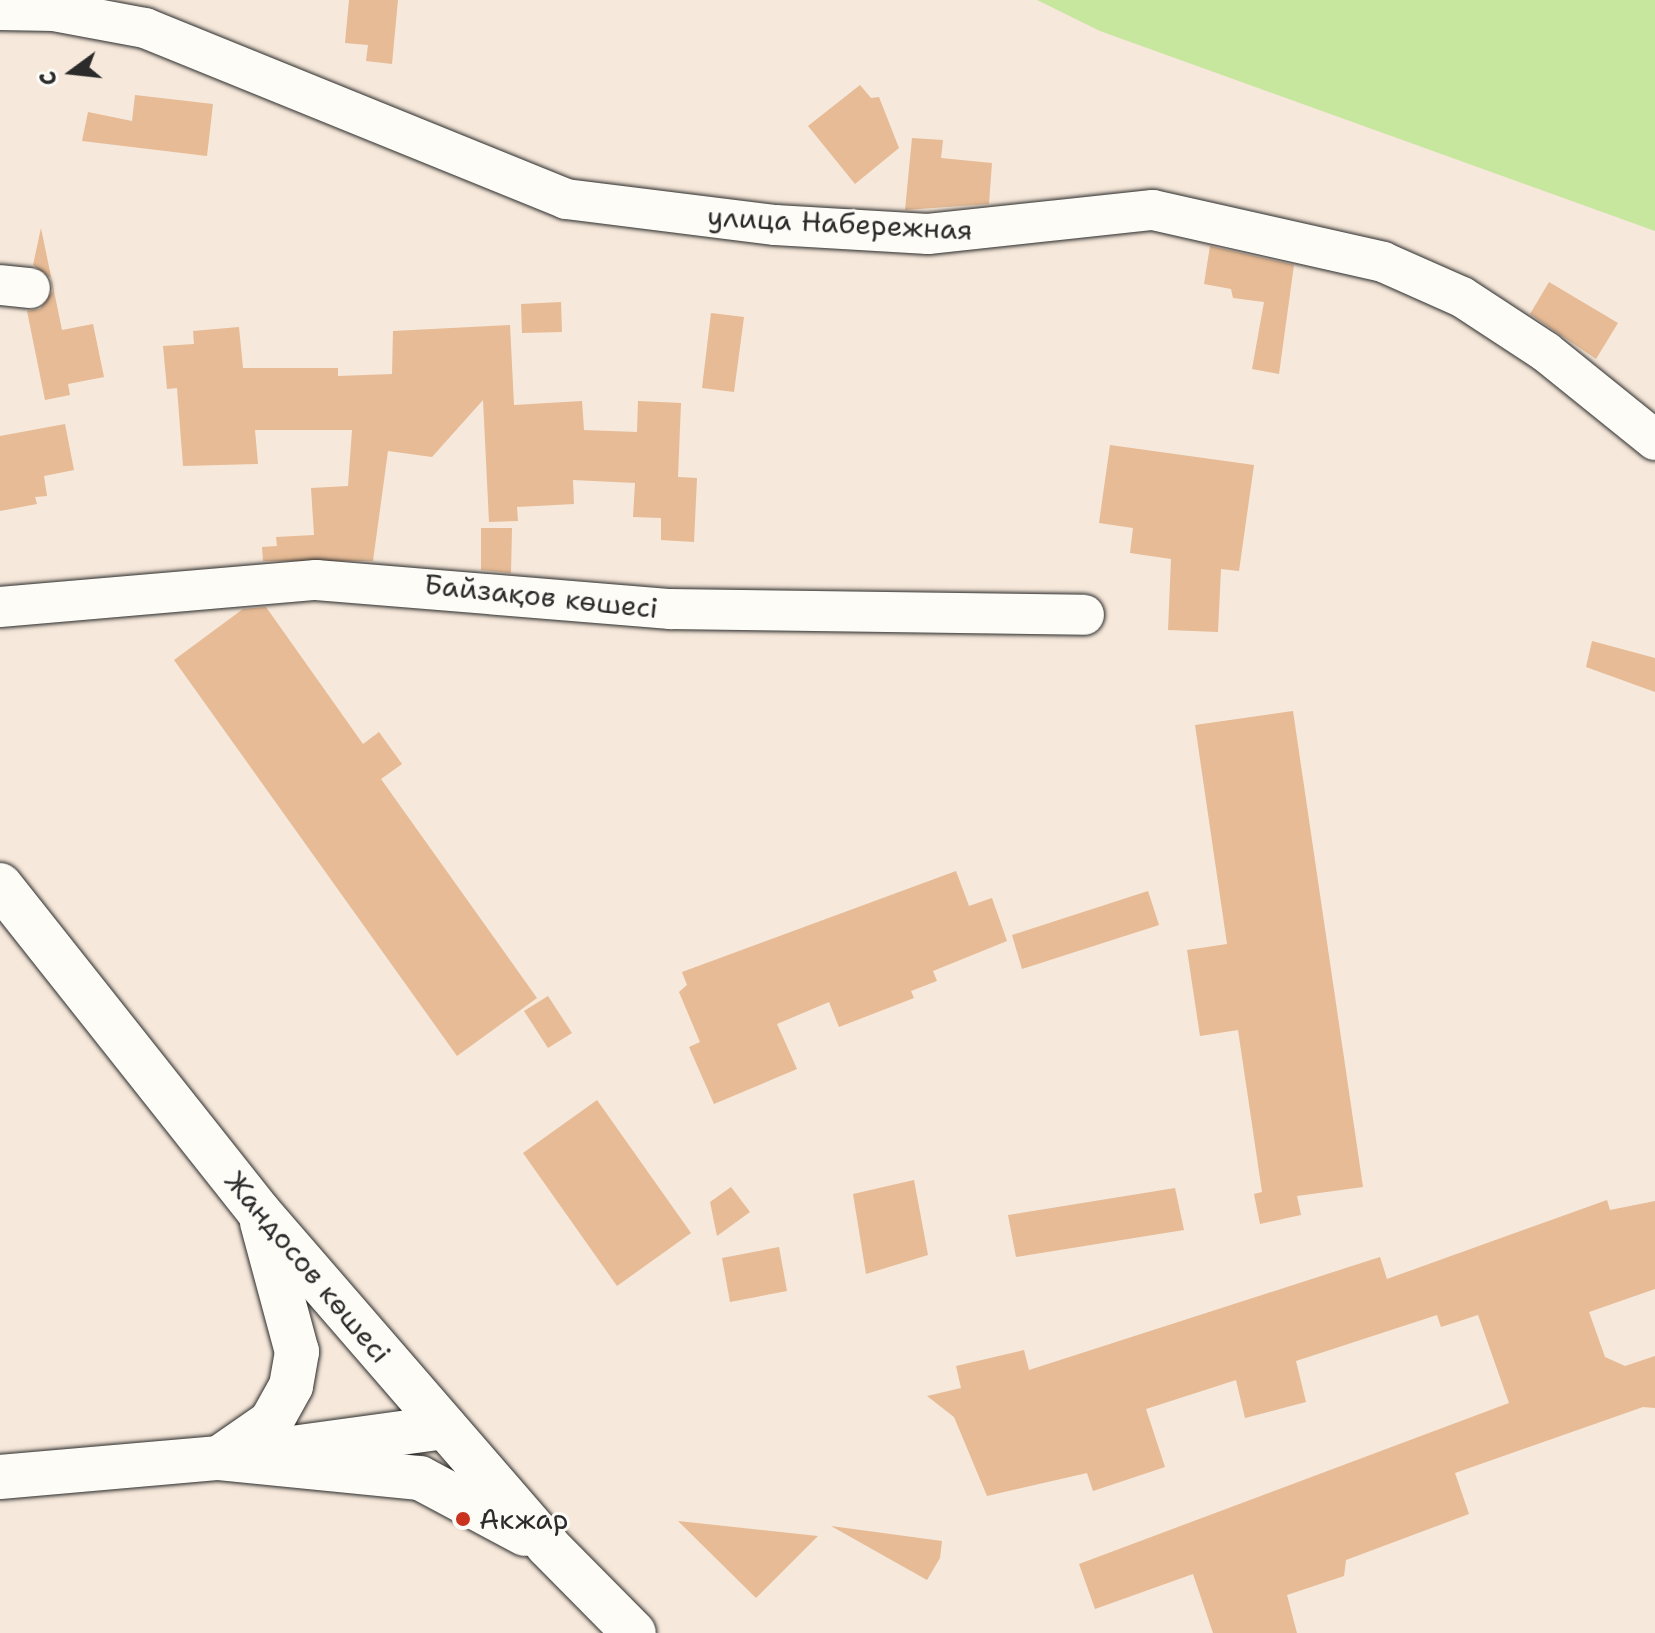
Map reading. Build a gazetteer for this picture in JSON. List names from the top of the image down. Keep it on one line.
{"streets":{"main road":["Жандосов көшесі"],"street":["улица Набережная","Байзақов көшесі"]},"places":["Акжар"],"north":"left"}
